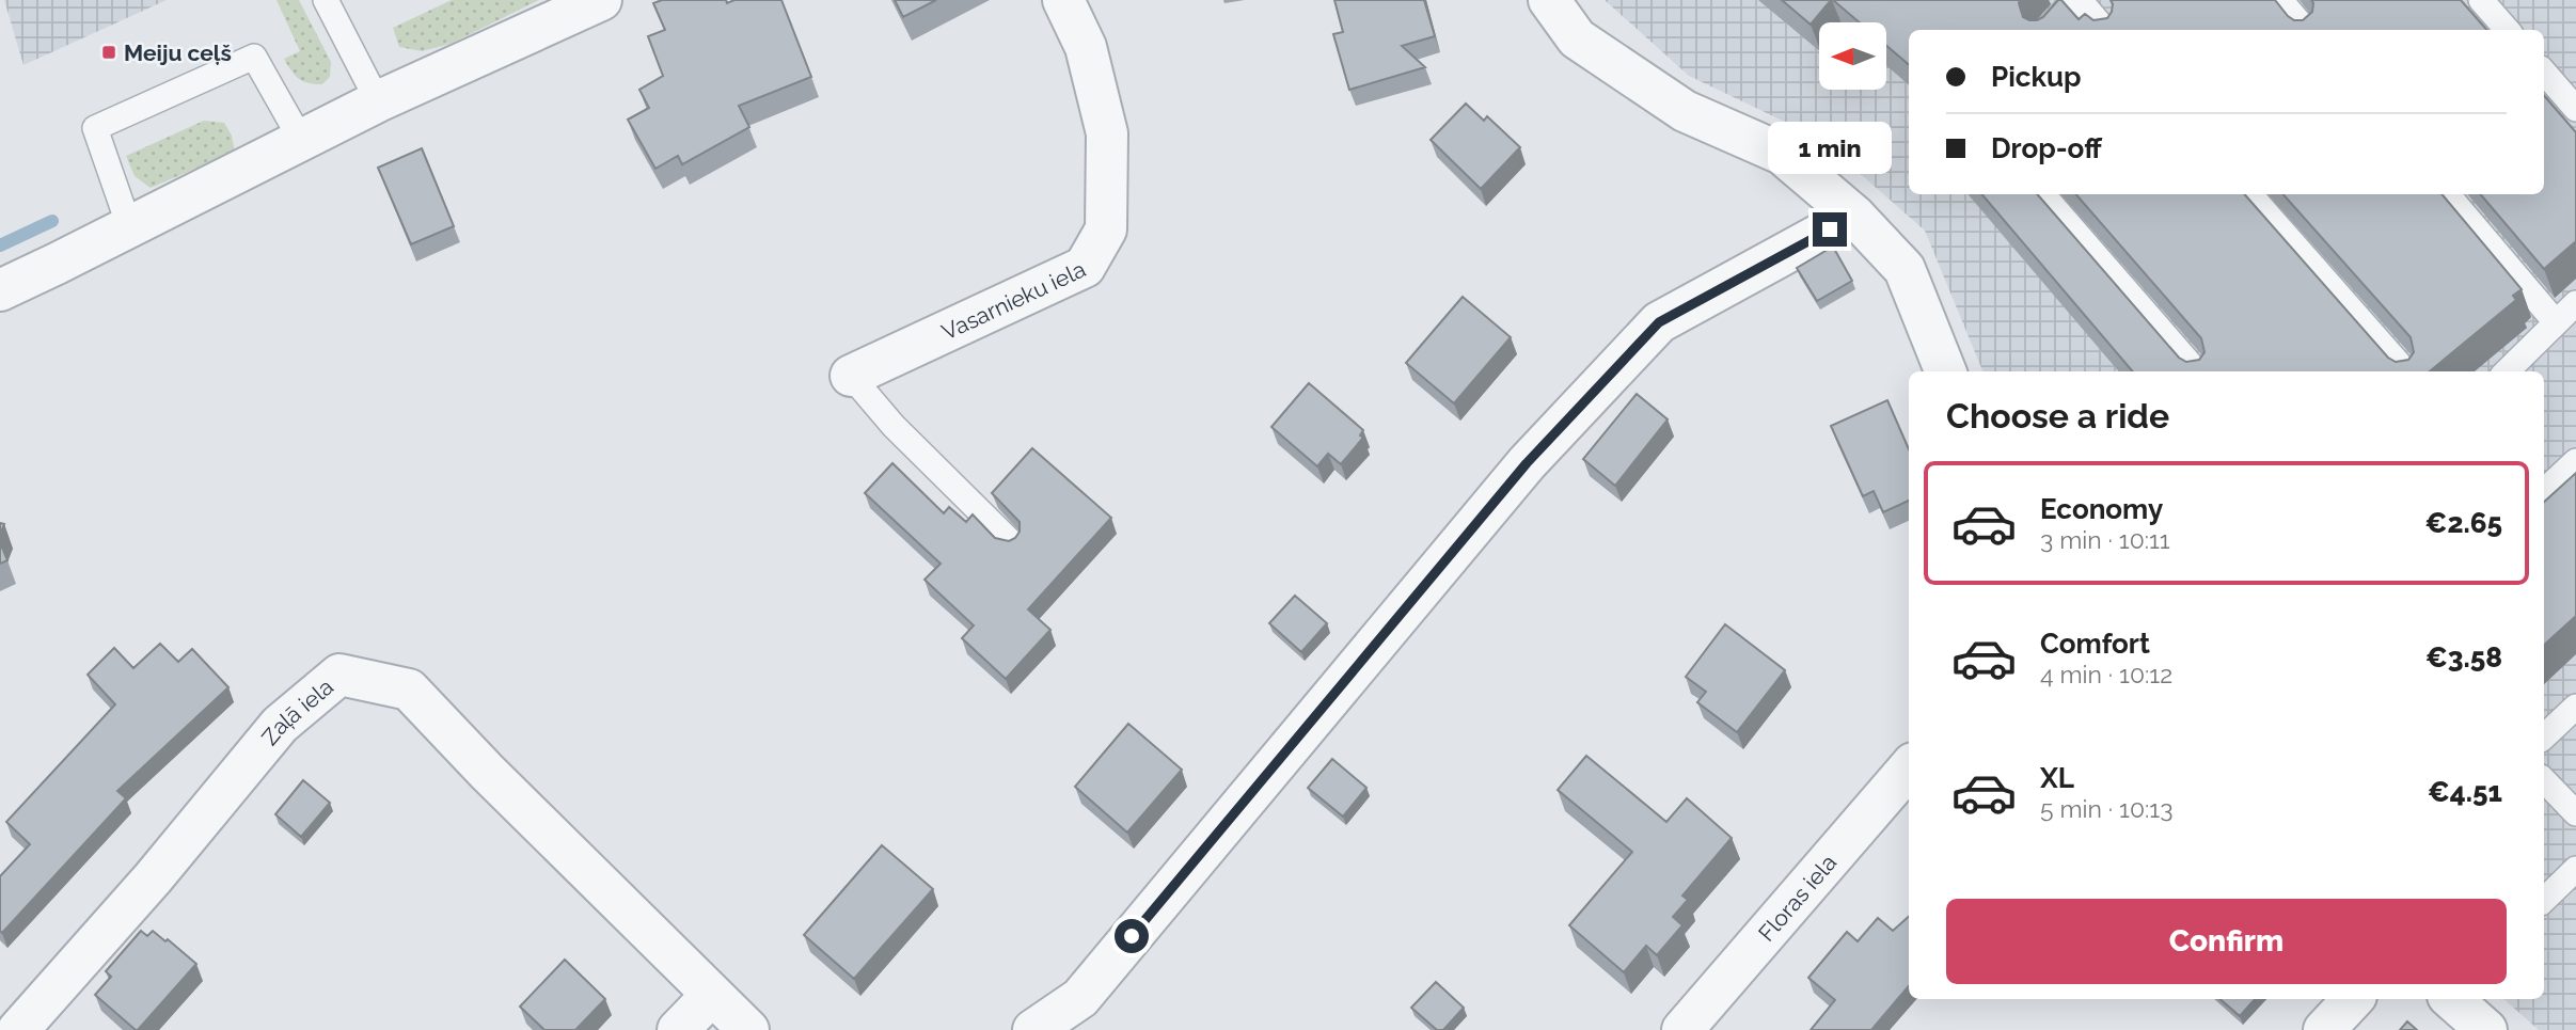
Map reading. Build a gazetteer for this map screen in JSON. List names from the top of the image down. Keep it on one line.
{"streets":{"street":["Vasarnieku iela","Zaļā iela","Floras iela"]},"places":{"transit":["Meiju ceļš"]},"north":"left","page":{"banner":["Pickup","Drop-off"],"bubble":"1 min","heading":"Choose a ride","list":[{"name":"Economy","note":"3 min · 10:11","value":"€2.65"},{"name":"Comfort","note":"4 min · 10:12","value":"€3.58"},{"name":"XL","note":"5 min · 10:13","value":"€4.51"}],"buttons":"Confirm"}}
